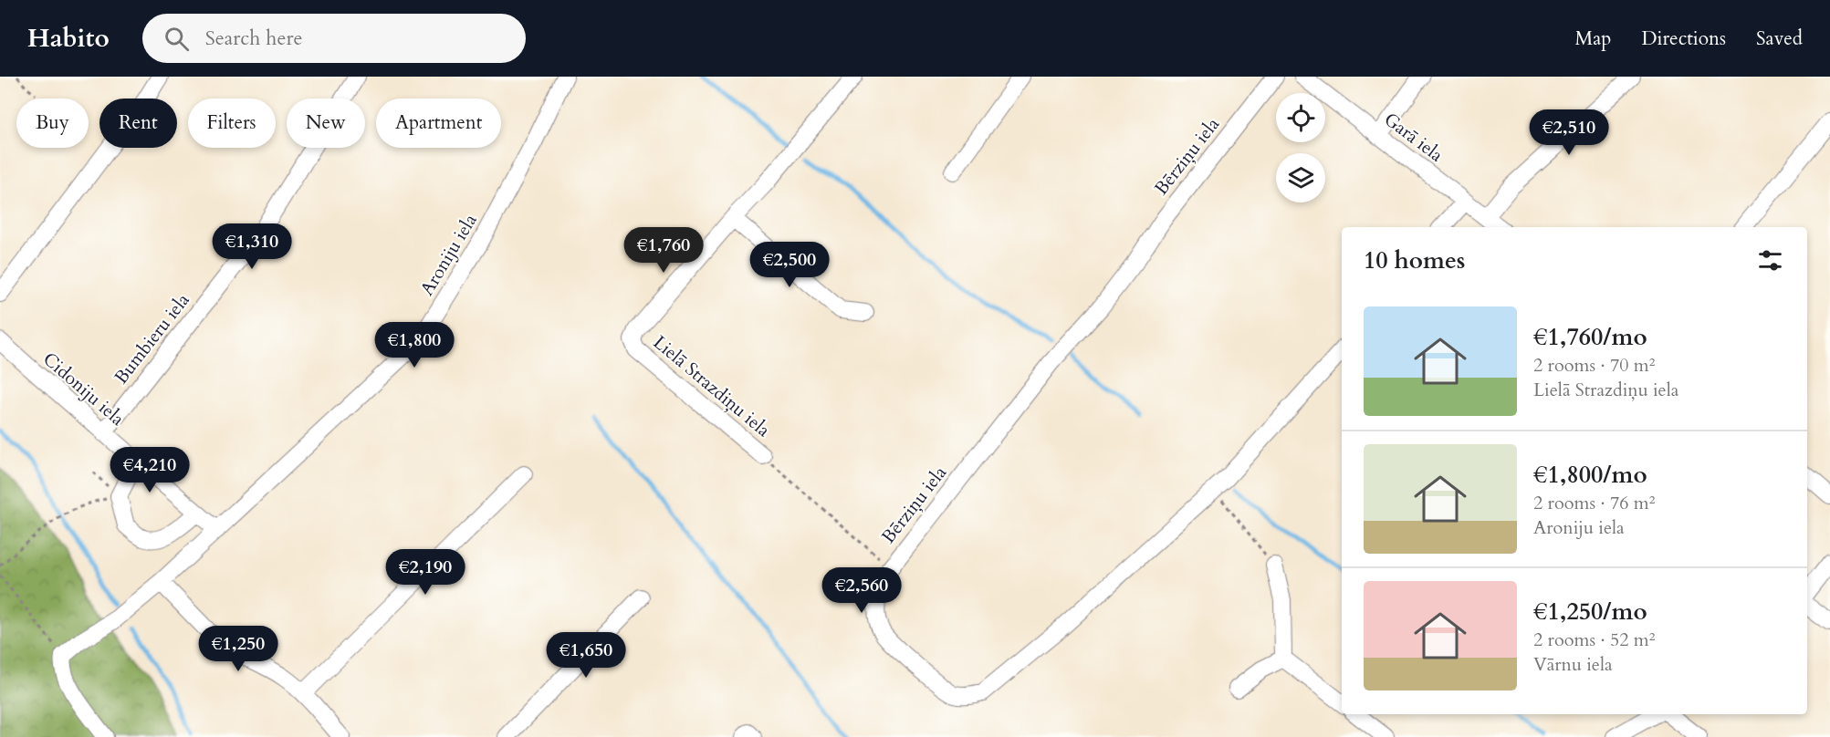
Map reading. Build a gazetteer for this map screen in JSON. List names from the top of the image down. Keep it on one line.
{"streets":{"street":["Garā iela","Bērziņu iela","Aroniju iela","Bumbieru iela","Lielā Strazdiņu iela","Cidoniju iela"]},"crossings":[["Aroniju iela","Cidoniju iela"],["Bumbieru iela","Cidoniju iela"]],"page":{"header":"Habito","search":"Search here","nav":["Map","Directions","Saved"],"chip":["Buy","Rent","Filters","New","Apartment"],"price":["€2,510","€1,310","€1,760","€2,500","€1,800","€4,210","€2,190","€2,560","€1,250","€1,650"],"heading":"10 homes","list":[{"name":"€1,760/mo","note":"2 rooms · 70 m² · Lielā Strazdiņu iela"},{"name":"€1,800/mo","note":"2 rooms · 76 m² · Aroniju iela"},{"name":"€1,250/mo","note":"2 rooms · 52 m² · Vārnu iela"}]}}
